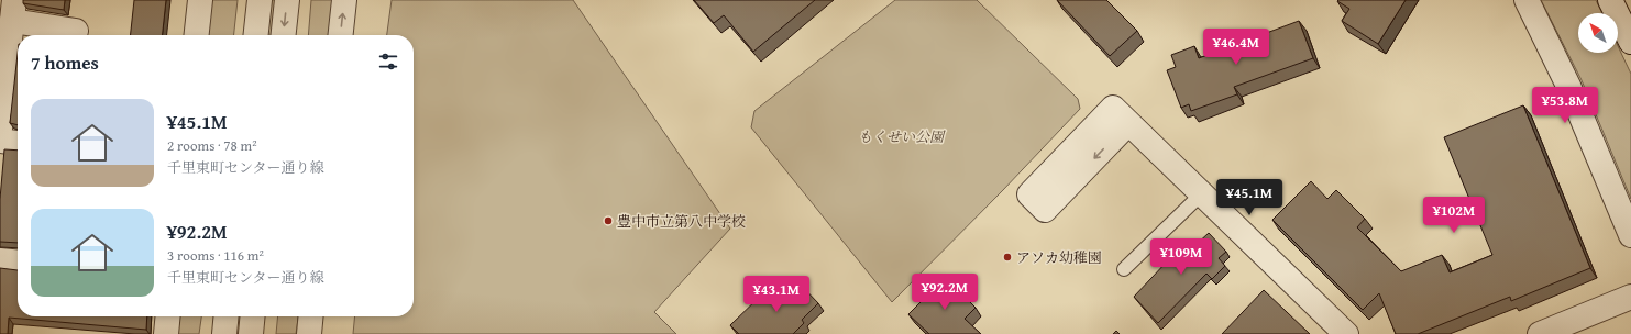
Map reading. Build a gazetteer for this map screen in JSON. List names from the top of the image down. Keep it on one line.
{"parks":["もくせい公園"],"places":["豊中市立第八中学校","アソカ幼稚園"],"north":"top left","page":{"price":["¥46.4M","¥53.8M","¥45.1M","¥102M","¥109M","¥92.2M","¥43.1M"],"heading":"7 homes","list":[{"name":"¥45.1M","note":"2 rooms · 78 m² · 千里東町センター通り線"},{"name":"¥92.2M","note":"3 rooms · 116 m² · 千里東町センター通り線"}]}}
